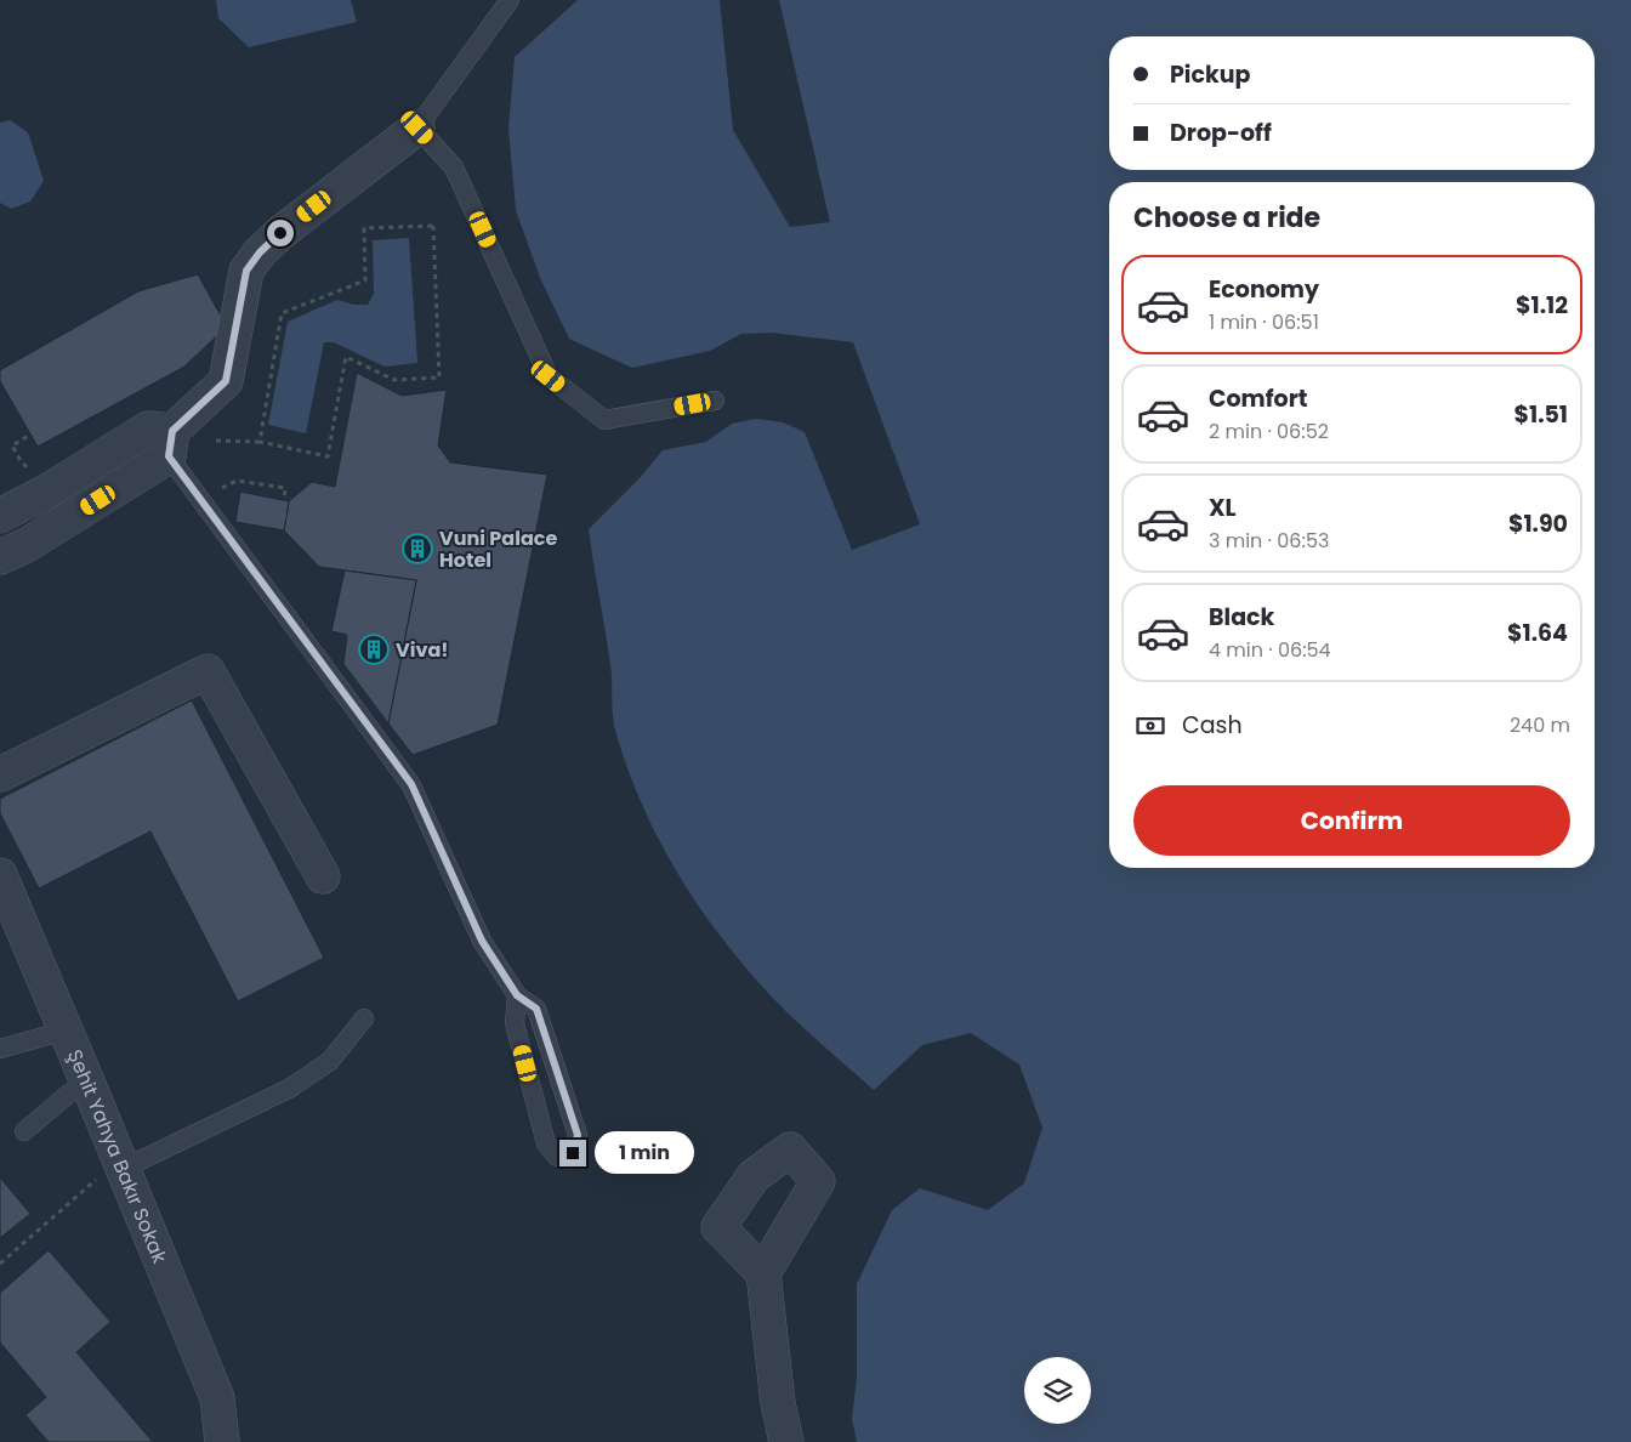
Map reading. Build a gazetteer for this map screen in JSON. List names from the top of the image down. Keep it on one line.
{"streets":{"street":["Şehit Yahya Bakır Sokak"]},"places":{"building":["Vuni Palace Hotel","Viva!"]},"page":{"banner":["Pickup","Drop-off"],"heading":"Choose a ride","list":[{"name":"Economy","note":"1 min · 06:51","value":"$1.12"},{"name":"Comfort","note":"2 min · 06:52","value":"$1.51"},{"name":"XL","note":"3 min · 06:53","value":"$1.90"},{"name":"Black","note":"4 min · 06:54","value":"$1.64"}],"pay":["Cash","240 m"],"buttons":"Confirm","bubble":"1 min"}}
